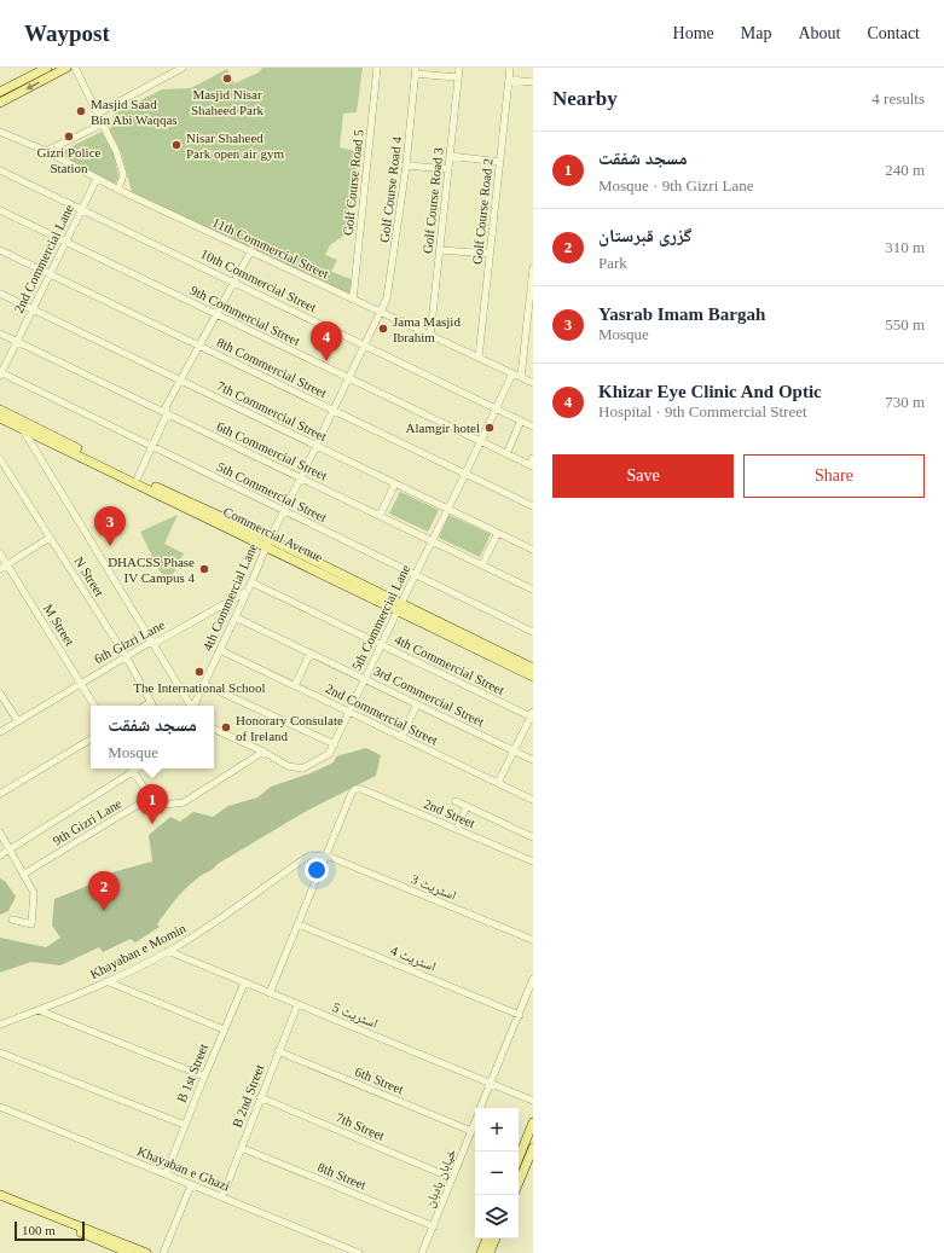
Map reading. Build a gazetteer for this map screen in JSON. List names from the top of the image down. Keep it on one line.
{"streets":{"main road":["Commercial Avenue"],"street":["Golf Course Road 5","Golf Course Road 4","Golf Course Road 3","Golf Course Road 2","11th Commercial Street","2nd Commercial Lane","10th Commercial Street","9th Commercial Street","8th Commercial Street","7th Commercial Street","6th Commercial Street","5th Commercial Street","N Street","4th Commercial Lane","5th Commercial Lane","M Street","6th Gizri Lane","4th Commercial Street","3rd Commercial Street","2nd Commercial Street","2nd Street","9th Gizri Lane","اسٹریٹ 3","Khayaban e Momin","اسٹریٹ 4","اسٹریٹ 5","B 1st Street","6th Street","B 2nd Street","7th Street","Khayaban e Ghazi","8th Street","خیابان بادبان"]},"crossings":[["Golf Course Road 5","11th Commercial Street"],["Golf Course Road 4","11th Commercial Street"],["Golf Course Road 4","4th Commercial Lane"],["Golf Course Road 3","11th Commercial Street"],["Golf Course Road 2","11th Commercial Street"],["11th Commercial Street","2nd Commercial Lane"],["11th Commercial Street","4th Commercial Lane"],["11th Commercial Street","5th Commercial Lane"],["2nd Commercial Lane","10th Commercial Street"],["2nd Commercial Lane","9th Commercial Street"],["2nd Commercial Lane","8th Commercial Street"],["2nd Commercial Lane","7th Commercial Street"],["2nd Commercial Lane","6th Commercial Street"],["2nd Commercial Lane","5th Commercial Street"],["10th Commercial Street","4th Commercial Lane"],["10th Commercial Street","5th Commercial Lane"],["9th Commercial Street","4th Commercial Lane"],["9th Commercial Street","5th Commercial Lane"],["8th Commercial Street","4th Commercial Lane"],["8th Commercial Street","5th Commercial Lane"],["7th Commercial Street","4th Commercial Lane"],["7th Commercial Street","5th Commercial Lane"],["6th Commercial Street","4th Commercial Lane"],["6th Commercial Street","5th Commercial Lane"],["5th Commercial Street","4th Commercial Lane"],["5th Commercial Street","5th Commercial Lane"],["Commercial Avenue","4th Commercial Lane"],["Commercial Avenue","5th Commercial Lane"],["N Street","6th Gizri Lane"],["4th Commercial Lane","6th Gizri Lane"],["4th Commercial Lane","4th Commercial Street"],["4th Commercial Lane","3rd Commercial Street"],["4th Commercial Lane","2nd Commercial Street"],["5th Commercial Lane","4th Commercial Street"],["5th Commercial Lane","3rd Commercial Street"],["5th Commercial Lane","2nd Commercial Street"],["M Street","6th Gizri Lane"],["2nd Street","اسٹریٹ 3"],["2nd Street","Khayaban e Momin"],["اسٹریٹ 3","Khayaban e Momin"],["Khayaban e Momin","اسٹریٹ 5"],["اسٹریٹ 4","خیابان بادبان"],["اسٹریٹ 5","B 1st Street"],["اسٹریٹ 5","B 2nd Street"],["اسٹریٹ 5","خیابان بادبان"],["B 1st Street","Khayaban e Ghazi"],["6th Street","B 2nd Street"],["6th Street","خیابان بادبان"],["B 2nd Street","7th Street"],["B 2nd Street","Khayaban e Ghazi"],["B 2nd Street","8th Street"],["7th Street","خیابان بادبان"],["8th Street","خیابان بادبان"]],"places":["Masjid Nisar Shaheed Park","Masjid Saad Bin Abi Waqqas","Gizri Police Station","Nisar Shaheed Park open air gym","Jama Masjid Ibrahim","Alamgir hotel","DHACSS Phase IV Campus 4","The International School","Honorary Consulate of Ireland"],"scale_bar":"100 m","page":{"header":"Waypost","nav":["Home","Map","About","Contact"],"heading":["Nearby","4 results"],"list":[{"mark":"1","name":"مسجد شفقت","note":"Mosque · 9th Gizri Lane","value":"240 m"},{"mark":"2","name":"گزری قبرستان","note":"Park","value":"310 m"},{"mark":"3","name":"Yasrab Imam Bargah","note":"Mosque","value":"550 m"},{"mark":"4","name":"Khizar Eye Clinic And Optic","note":"Hospital · 9th Commercial Street","value":"730 m"}],"pins":["4","3","1","2"],"buttons":["Save","Share"],"popup":["مسجد شفقت","Mosque"],"map_buttons":["+","−"],"scale":"100 m"}}
